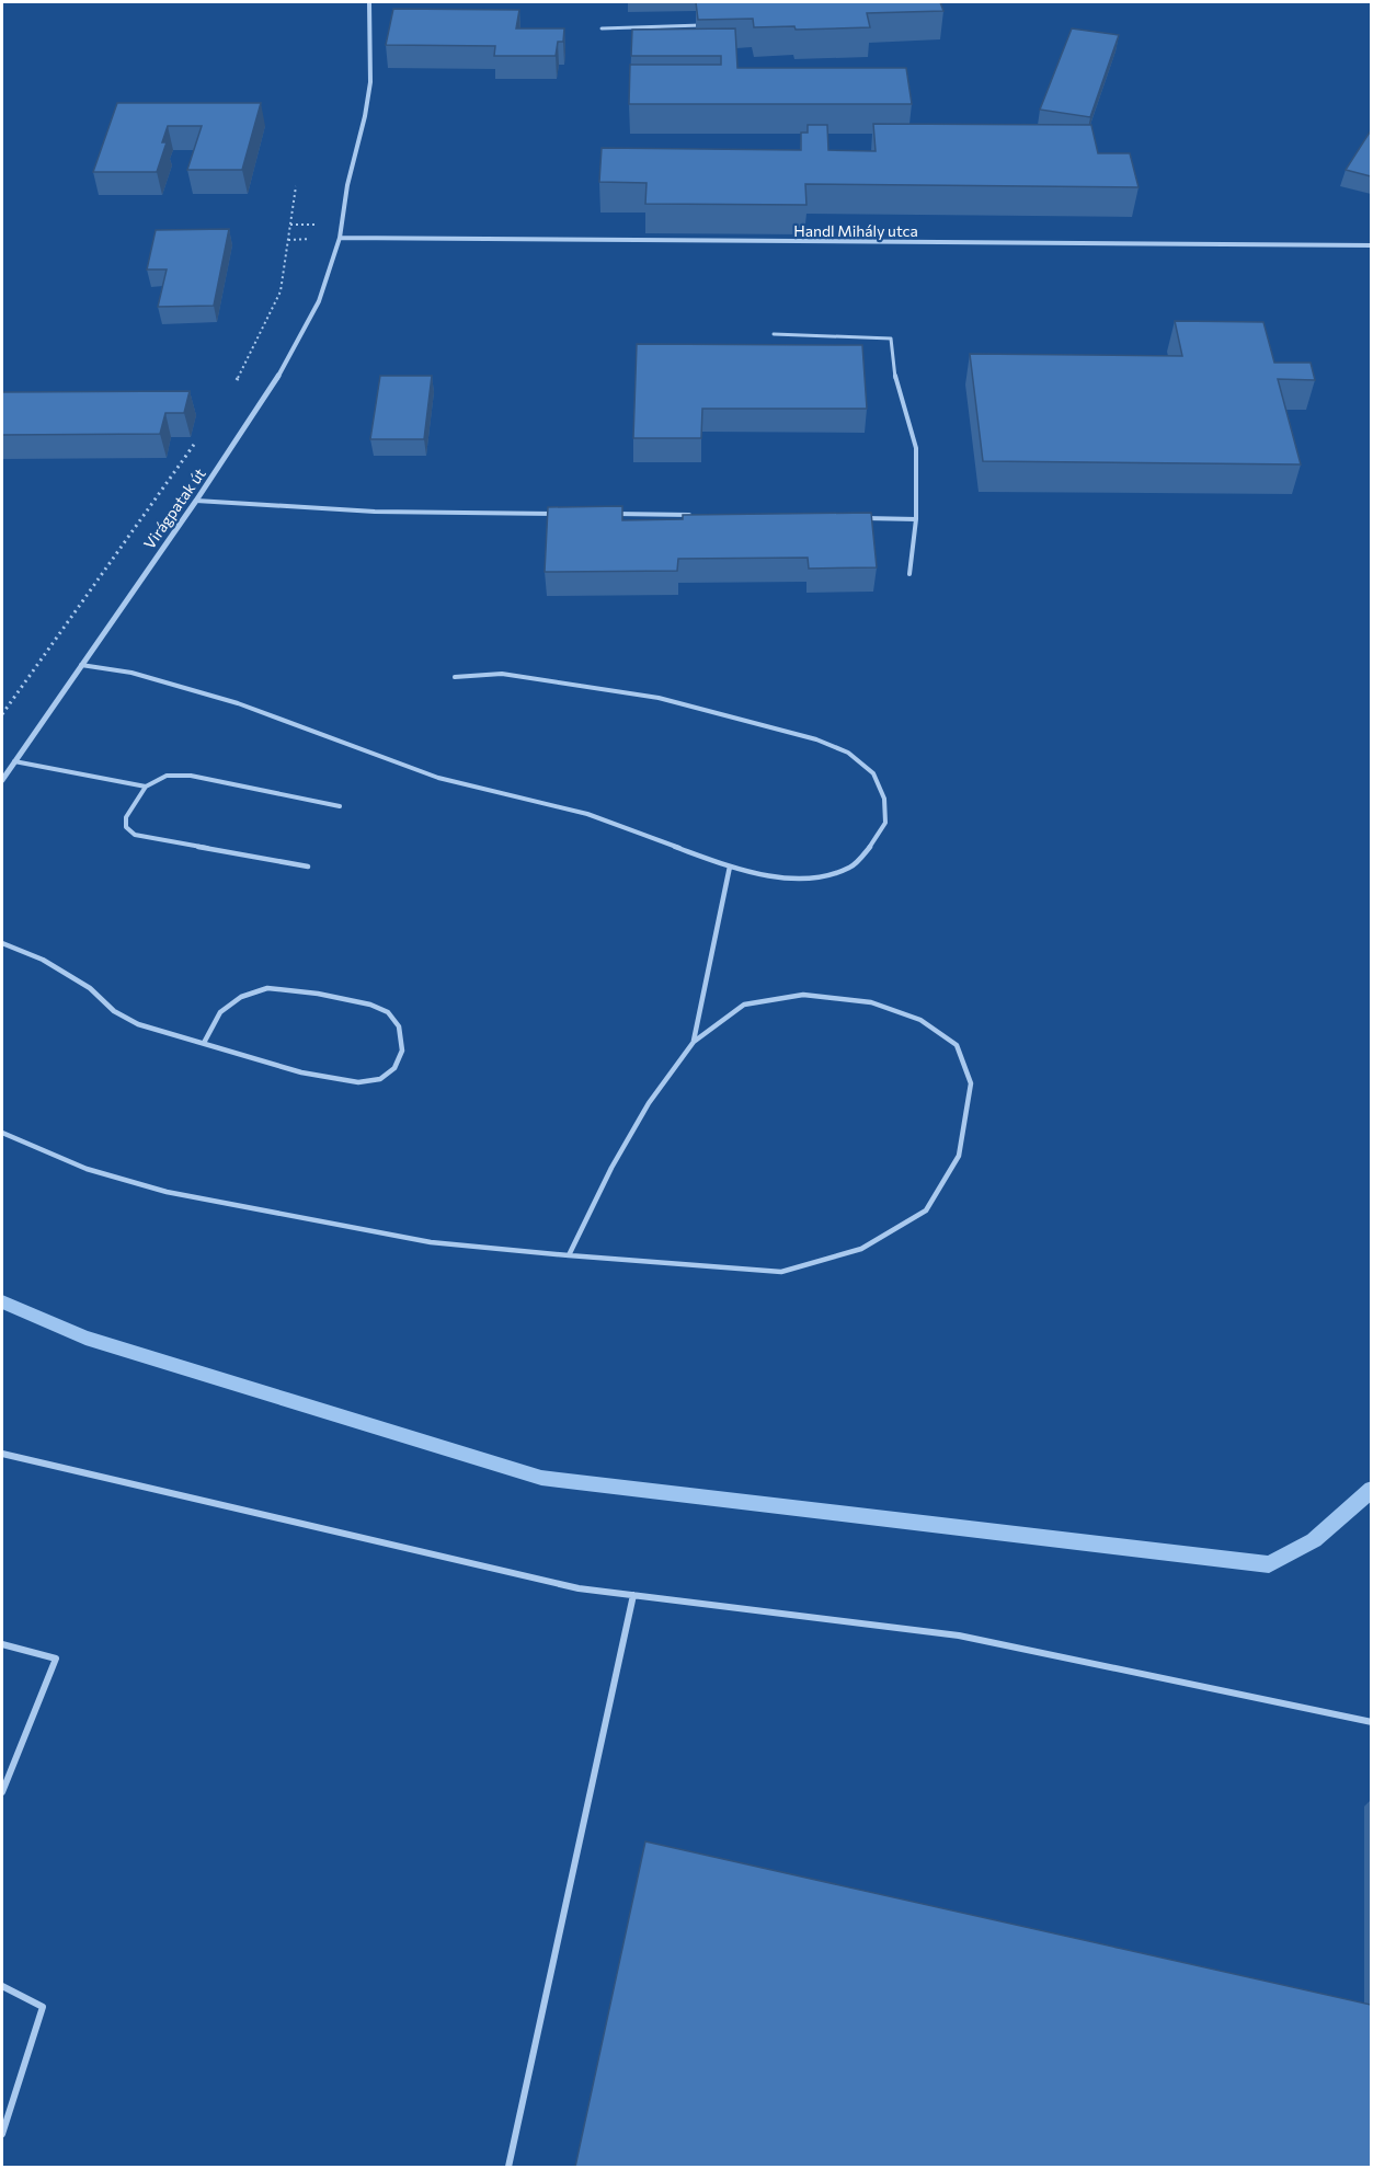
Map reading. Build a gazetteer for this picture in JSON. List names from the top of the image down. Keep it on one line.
{"streets":{"street":["Handl Mihály utca","Virágpatak út"]},"crossings":[["Handl Mihály utca","Virágpatak út"]]}
